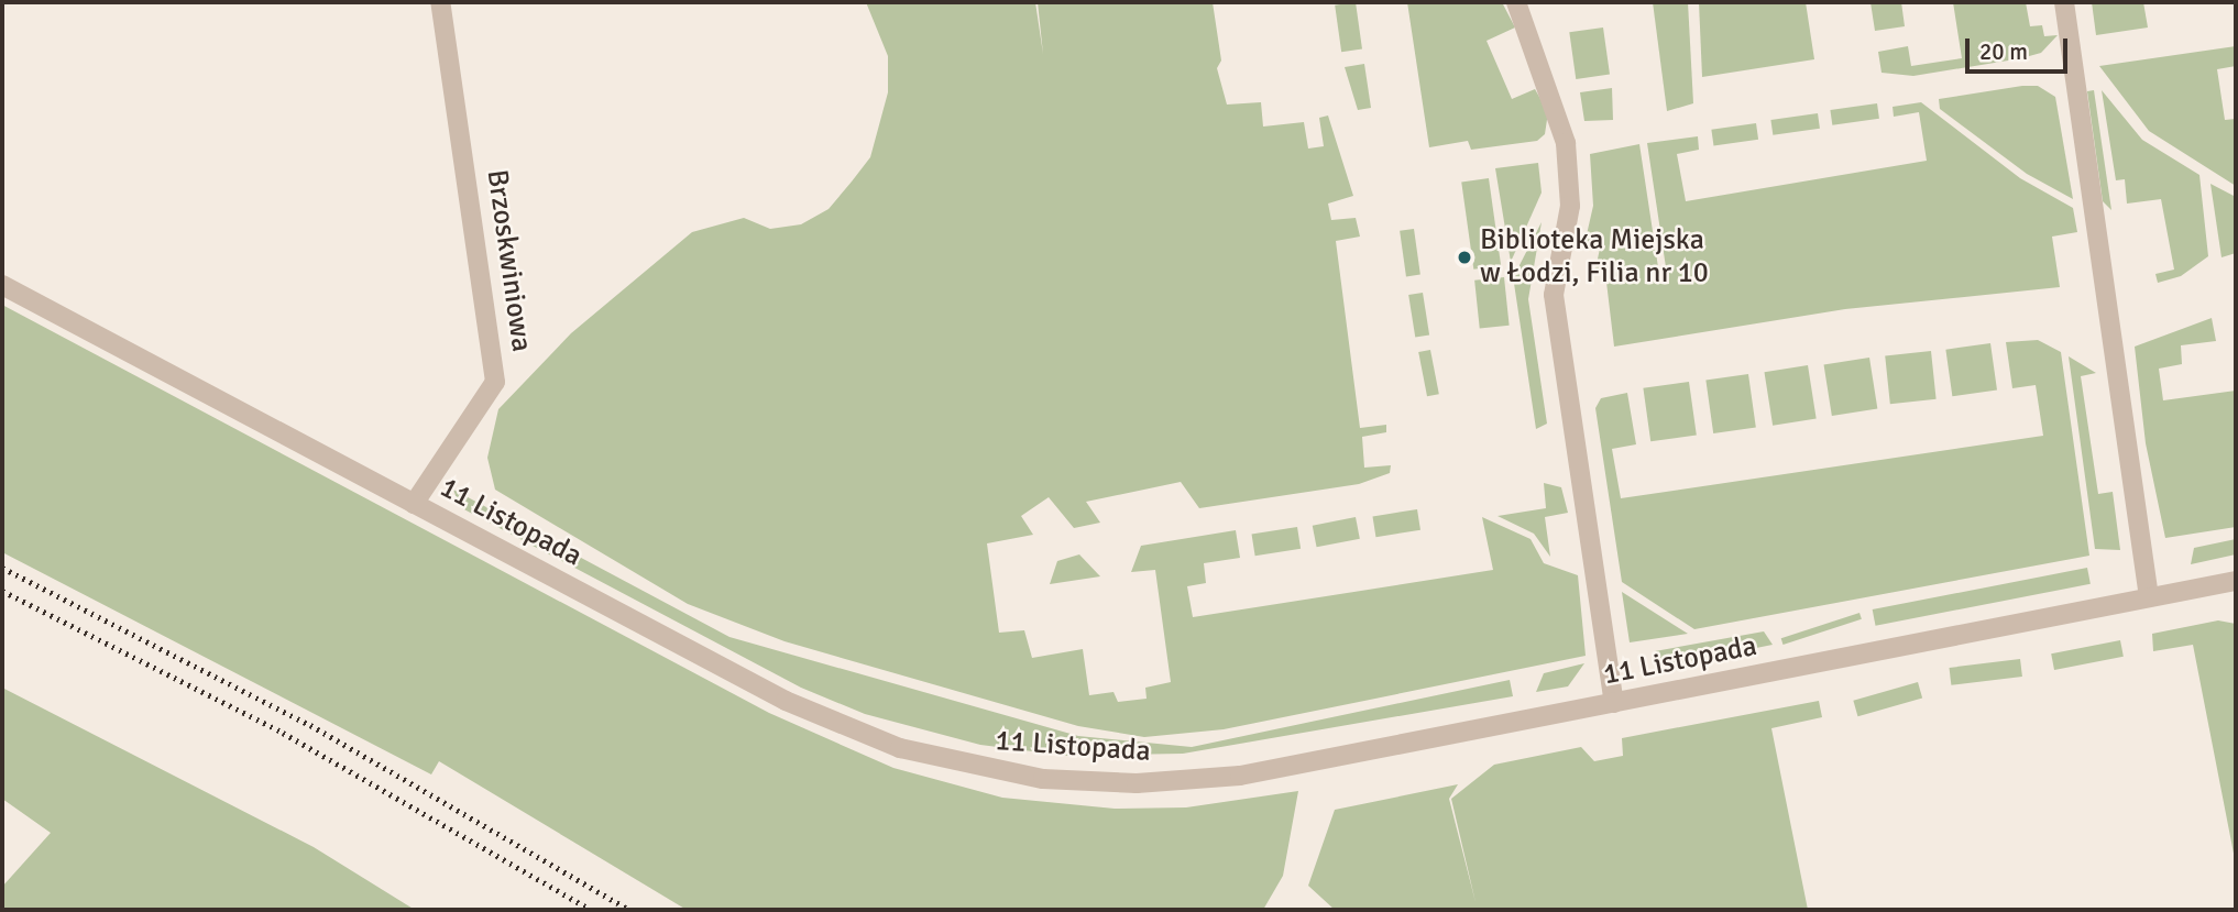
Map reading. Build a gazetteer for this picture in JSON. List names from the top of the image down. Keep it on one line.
{"streets":{"street":["Brzoskwiniowa","11 Listopada"]},"crossings":[["Brzoskwiniowa","11 Listopada"]],"places":["Biblioteka Miejska w Łodzi, Filia nr 10"],"scale_bar":"20 m"}
